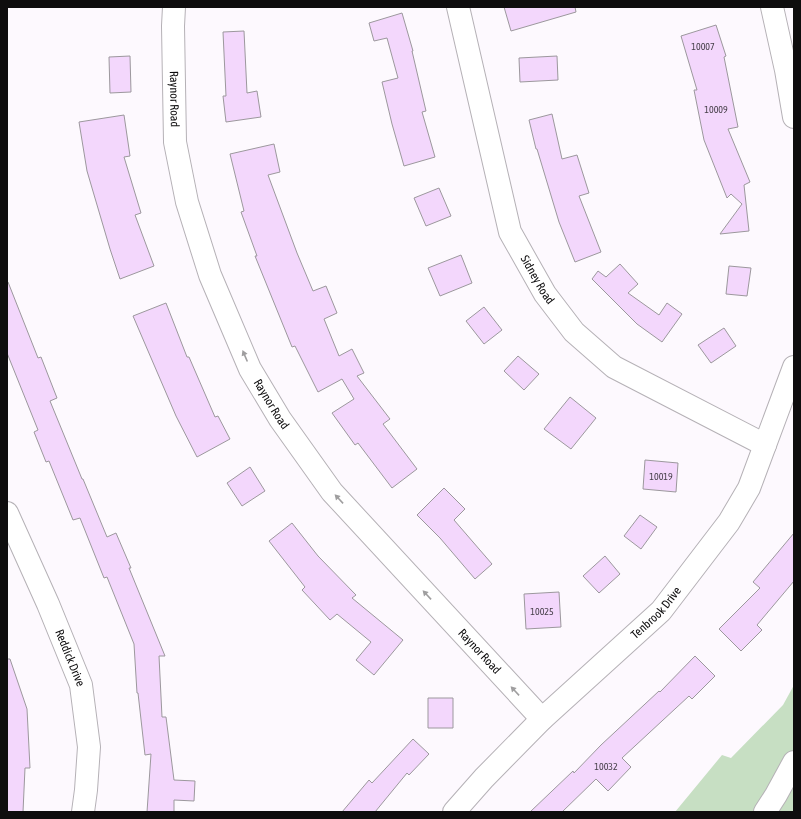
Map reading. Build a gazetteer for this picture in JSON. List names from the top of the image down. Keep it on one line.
{"streets":{"street":["Raynor Road","Sidney Road","Tenbrook Drive","Reddick Drive"]},"crossings":[["Raynor Road","Tenbrook Drive"],["Sidney Road","Tenbrook Drive"]],"one_way":["Raynor Road"],"house_numbers":["10007","10009","10019","10025","10032"]}
